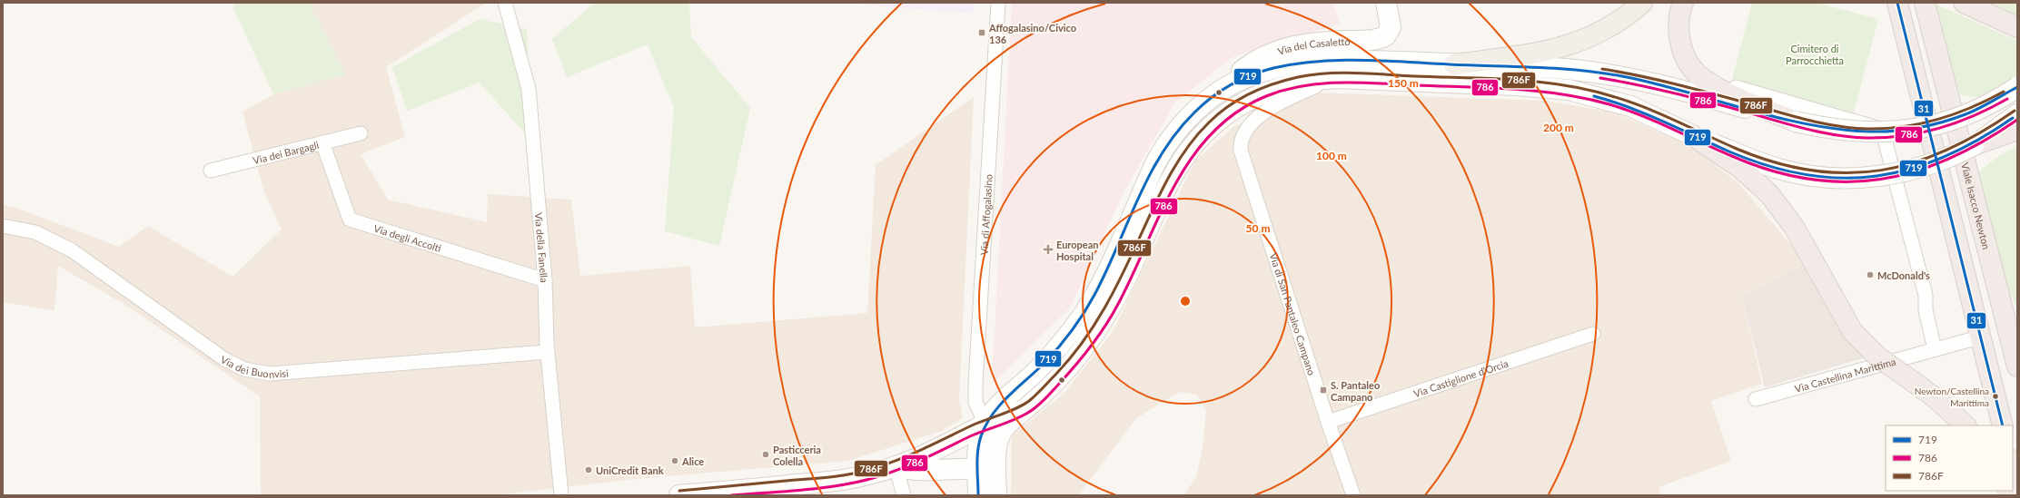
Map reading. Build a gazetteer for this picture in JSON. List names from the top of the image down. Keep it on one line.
{"streets":{"highway":["Viale Isacco Newton"],"main road":["Via del Casaletto"],"street":["Via dei Bargagli","Via di Affogalasino","Via degli Accolti","Via della Fanella","Via di San Pantaleo Campano","Via dei Buonvisi","Via Castellina Marittima","Via Castiglione d'Orcia"]},"crossings":[["Via dei Bargagli","Via degli Accolti"],["Via degli Accolti","Via della Fanella"],["Via della Fanella","Via dei Buonvisi"],["Via di San Pantaleo Campano","Via Castiglione d'Orcia"]],"parks":["Cimitero di Parrocchietta"],"places":{"transit":["Affogalasino/Civico 136","S. Pantaleo Campano"],"health":["European Hospital"],"other":["McDonald's","Newton/Castellina Marittima","Pasticceria Colella","Alice","UniCredit Bank"]},"lines":["transit line 31","transit line 719","transit line 786F","transit line 786"],"legend":["719","786","786F"],"rings":["150 m","200 m","100 m","50 m"]}
